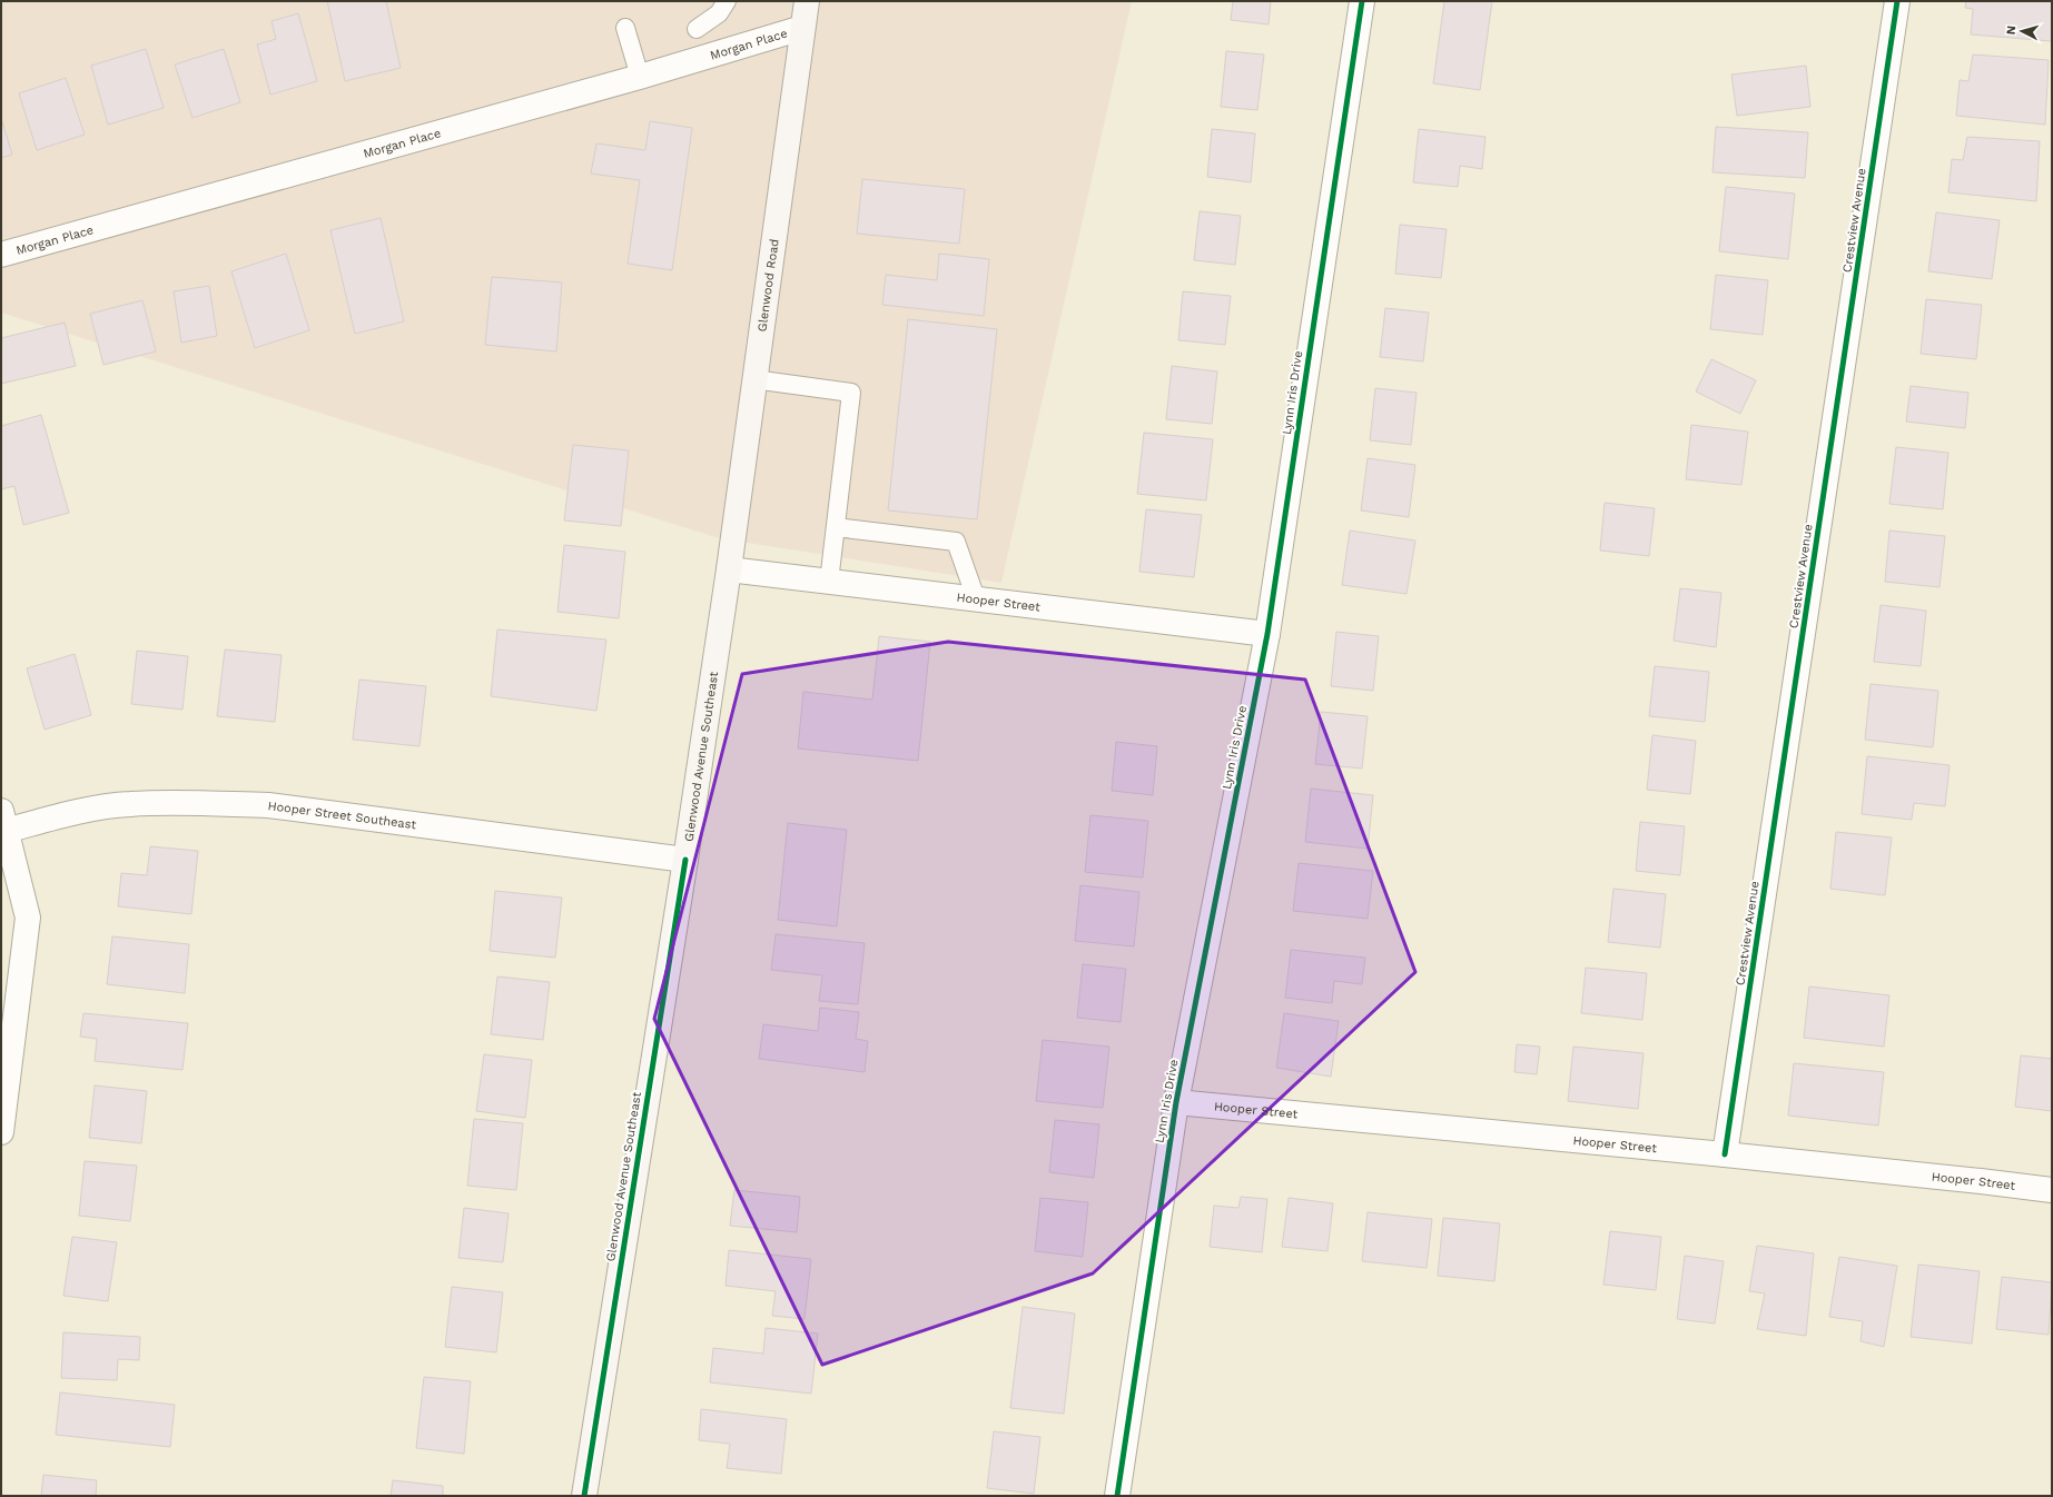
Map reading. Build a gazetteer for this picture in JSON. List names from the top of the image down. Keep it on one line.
{"streets":{"main road":["Glenwood Road","Glenwood Avenue Southeast"],"street":["Morgan Place","Crestview Avenue","Lynn Iris Drive","Hooper Street","Hooper Street Southeast"]},"crossings":[["Morgan Place","Glenwood Road"],["Crestview Avenue","Hooper Street"],["Glenwood Road","Hooper Street"],["Glenwood Road","Glenwood Avenue Southeast"],["Lynn Iris Drive","Hooper Street"],["Hooper Street","Glenwood Avenue Southeast"],["Glenwood Avenue Southeast","Hooper Street Southeast"]],"north":"left"}
